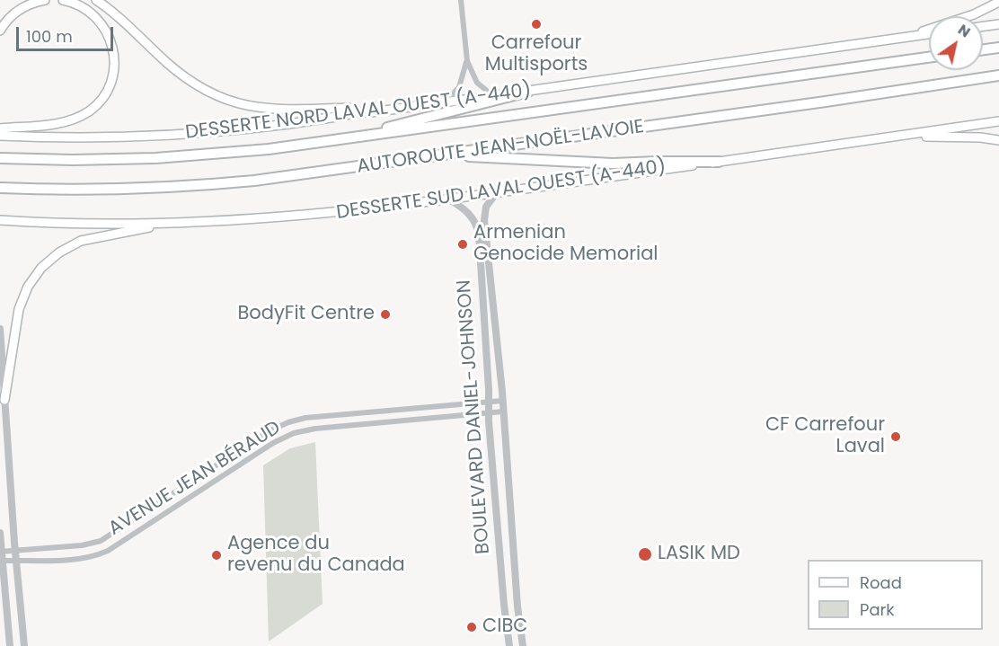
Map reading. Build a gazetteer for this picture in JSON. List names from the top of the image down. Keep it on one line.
{"streets":{"highway":["AUTOROUTE JEAN-NOËL-LAVOIE"],"main road":["DESSERTE NORD LAVAL OUEST (A-440)","DESSERTE SUD LAVAL OUEST (A-440)"],"street":["BOULEVARD DANIEL-JOHNSON","AVENUE JEAN BÉRAUD"]},"crossings":[["DESSERTE SUD LAVAL OUEST (A-440)","BOULEVARD DANIEL-JOHNSON"],["BOULEVARD DANIEL-JOHNSON","AVENUE JEAN BÉRAUD"]],"places":["Carrefour Multisports","Armenian Genocide Memorial","BodyFit Centre","CF Carrefour Laval","LASIK MD","Agence du revenu du Canada","CIBC"],"legend":["Road","Park"],"scale_bar":"100 m","north":"top right"}
